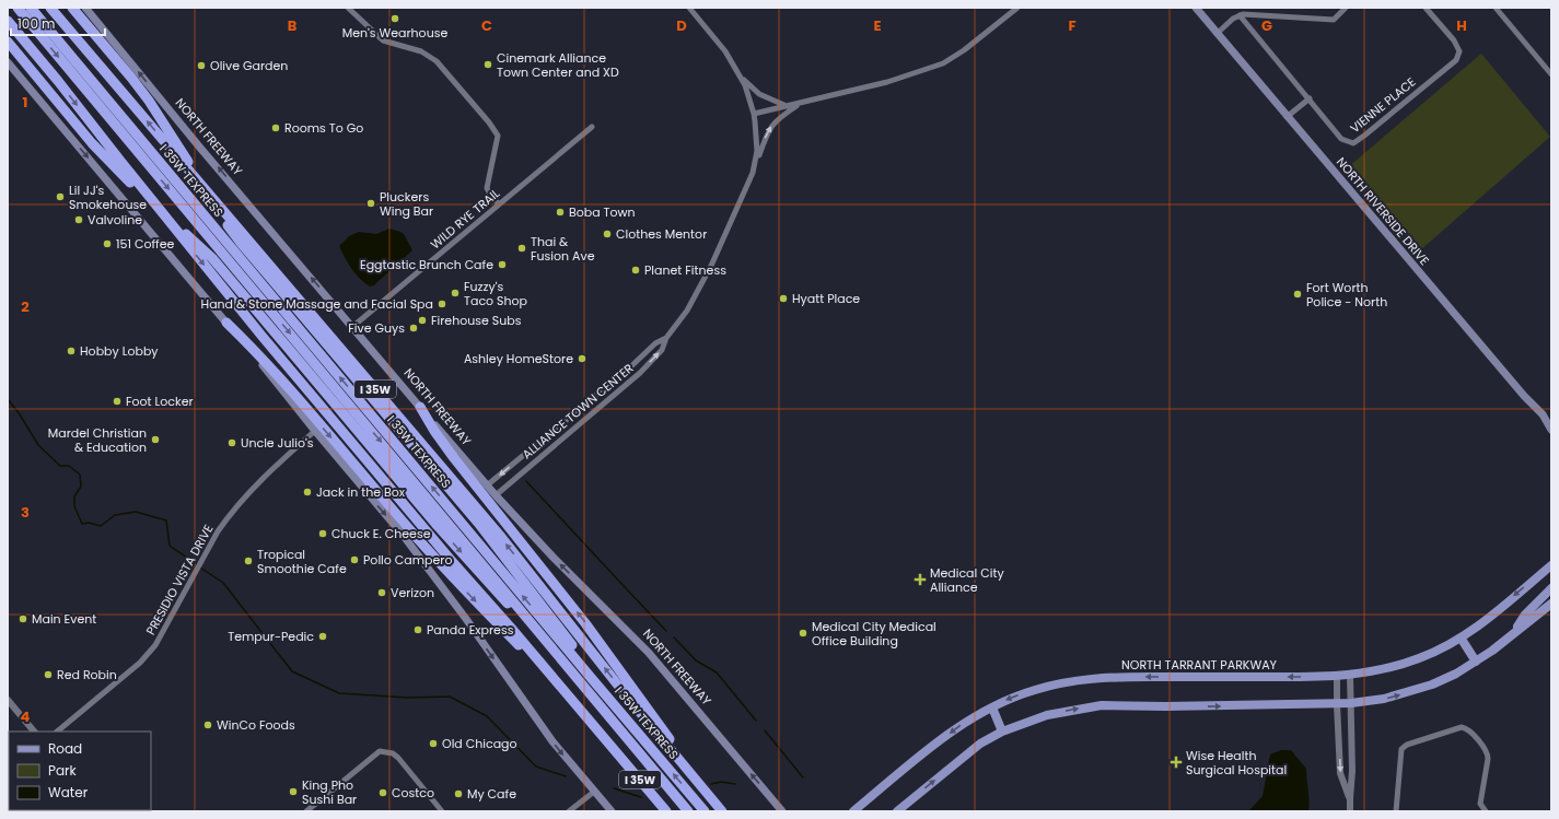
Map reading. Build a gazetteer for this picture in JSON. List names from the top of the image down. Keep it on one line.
{"streets":{"highway":["I 35W TEXPRESS","I 35W"],"main road":["NORTH FREEWAY","NORTH RIVERSIDE DRIVE","NORTH TARRANT PARKWAY"],"street":["VIENNE PLACE","WILD RYE TRAIL","ALLIANCE TOWN CENTER","PRESIDIO VISTA DRIVE"]},"crossings":[["NORTH FREEWAY","WILD RYE TRAIL"],["NORTH FREEWAY","ALLIANCE TOWN CENTER"]],"one_way":["NORTH FREEWAY"],"places":{"other":["Men's Wearhouse","Cinemark Alliance Town Center and XD","Olive Garden","Rooms To Go","Lil JJ's Smokehouse","Pluckers Wing Bar","Boba Town","Valvoline","Clothes Mentor","151 Coffee","Thai & Fusion Ave","Eggtastic Brunch Cafe","Planet Fitness","Fuzzy's Taco Shop","Fort Worth Police - North","Hyatt Place","Hand & Stone Massage and Facial Spa","Firehouse Subs","Five Guys","Hobby Lobby","Ashley HomeStore","Foot Locker","Mardel Christian & Education","Uncle Julio's","Jack in the Box","Chuck E. Cheese","Pollo Campero","Tropical Smoothie Cafe","Verizon","Main Event","Panda Express","Medical City Medical Office Building","Tempur-Pedic","Red Robin","WinCo Foods","Old Chicago","King Pho Sushi Bar","Costco","My Cafe"],"health":["Medical City Alliance","Wise Health Surgical Hospital"]},"legend":["Road","Park","Water"],"scale_bar":"100 m","grid":{"columns":["B","C","D","E","F","G","H"],"rows":["1","2","3","4"]}}
